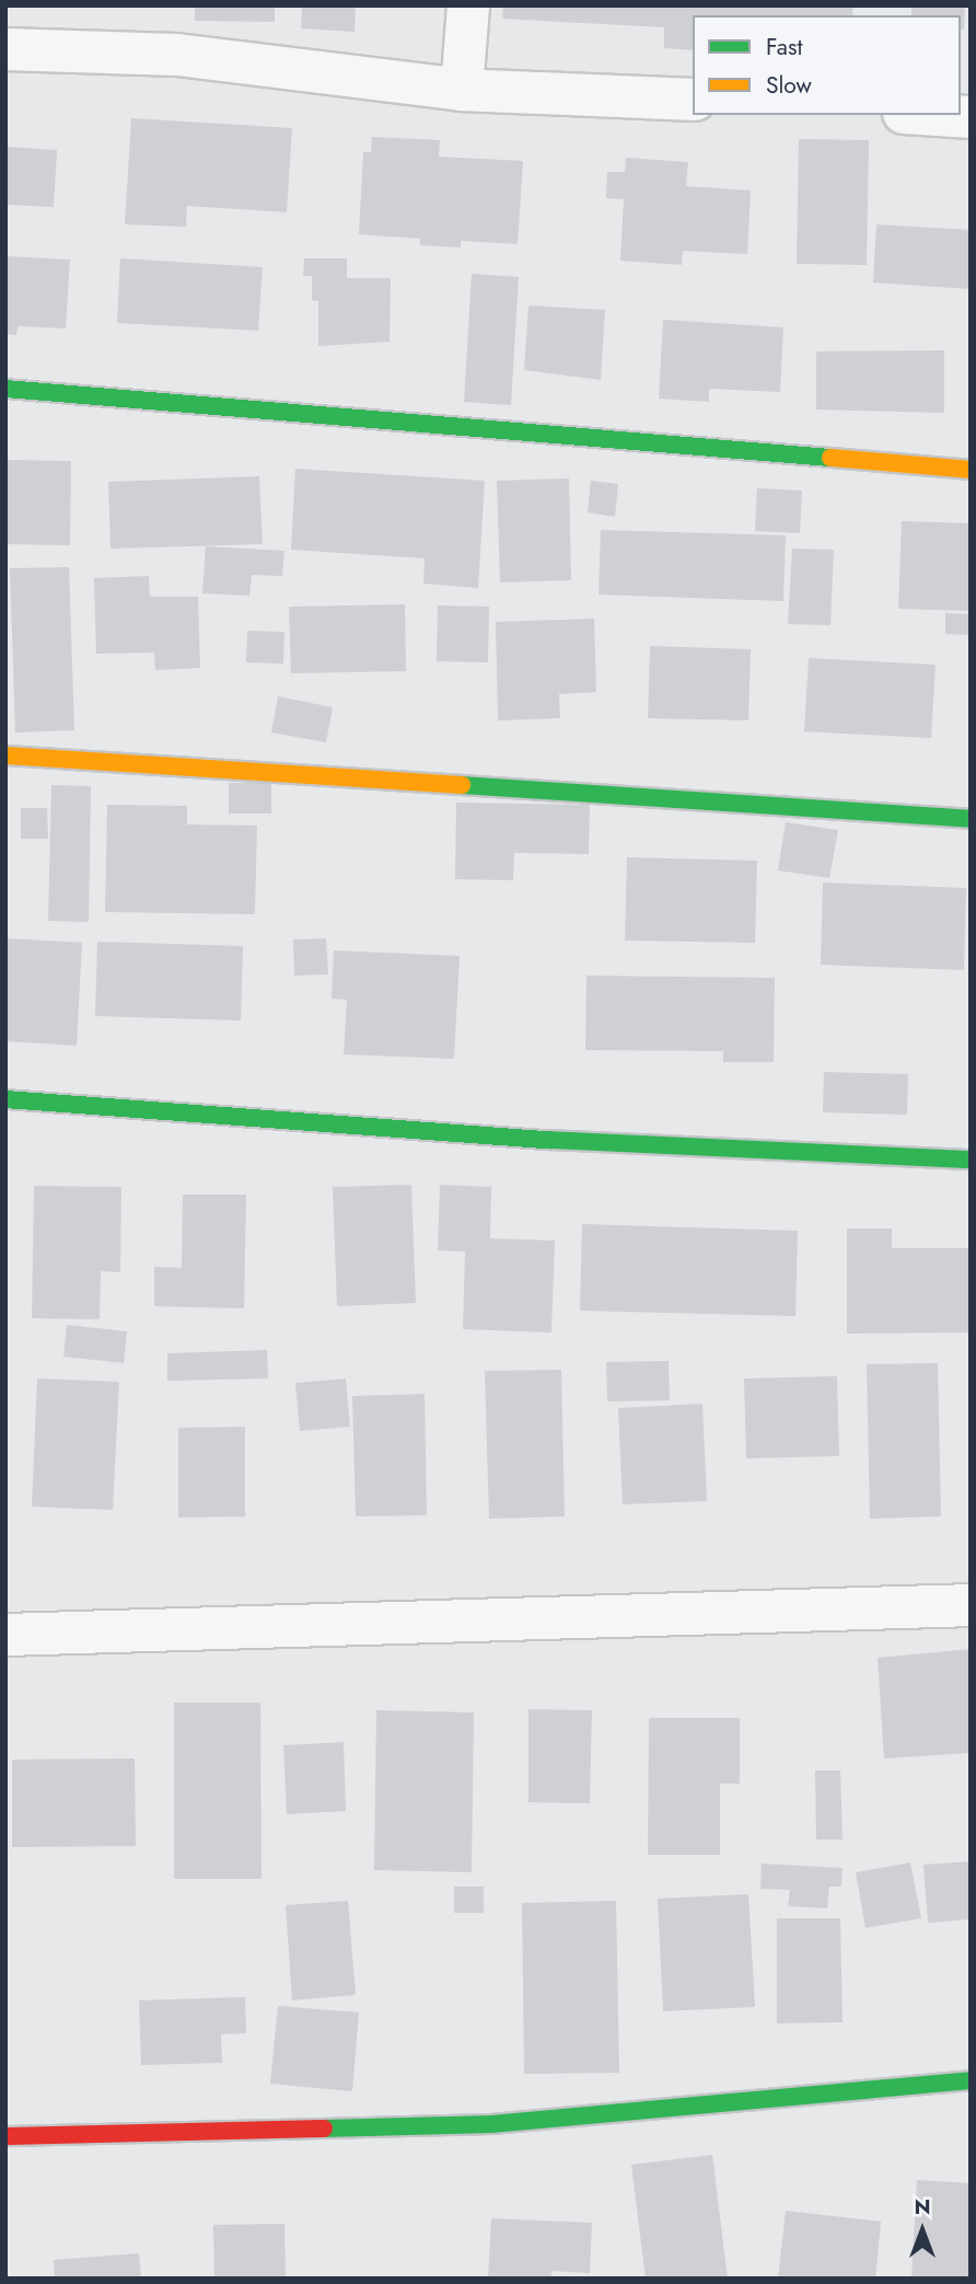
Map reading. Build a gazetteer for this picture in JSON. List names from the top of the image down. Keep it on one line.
{"legend":["Fast","Slow"],"north":"top"}
